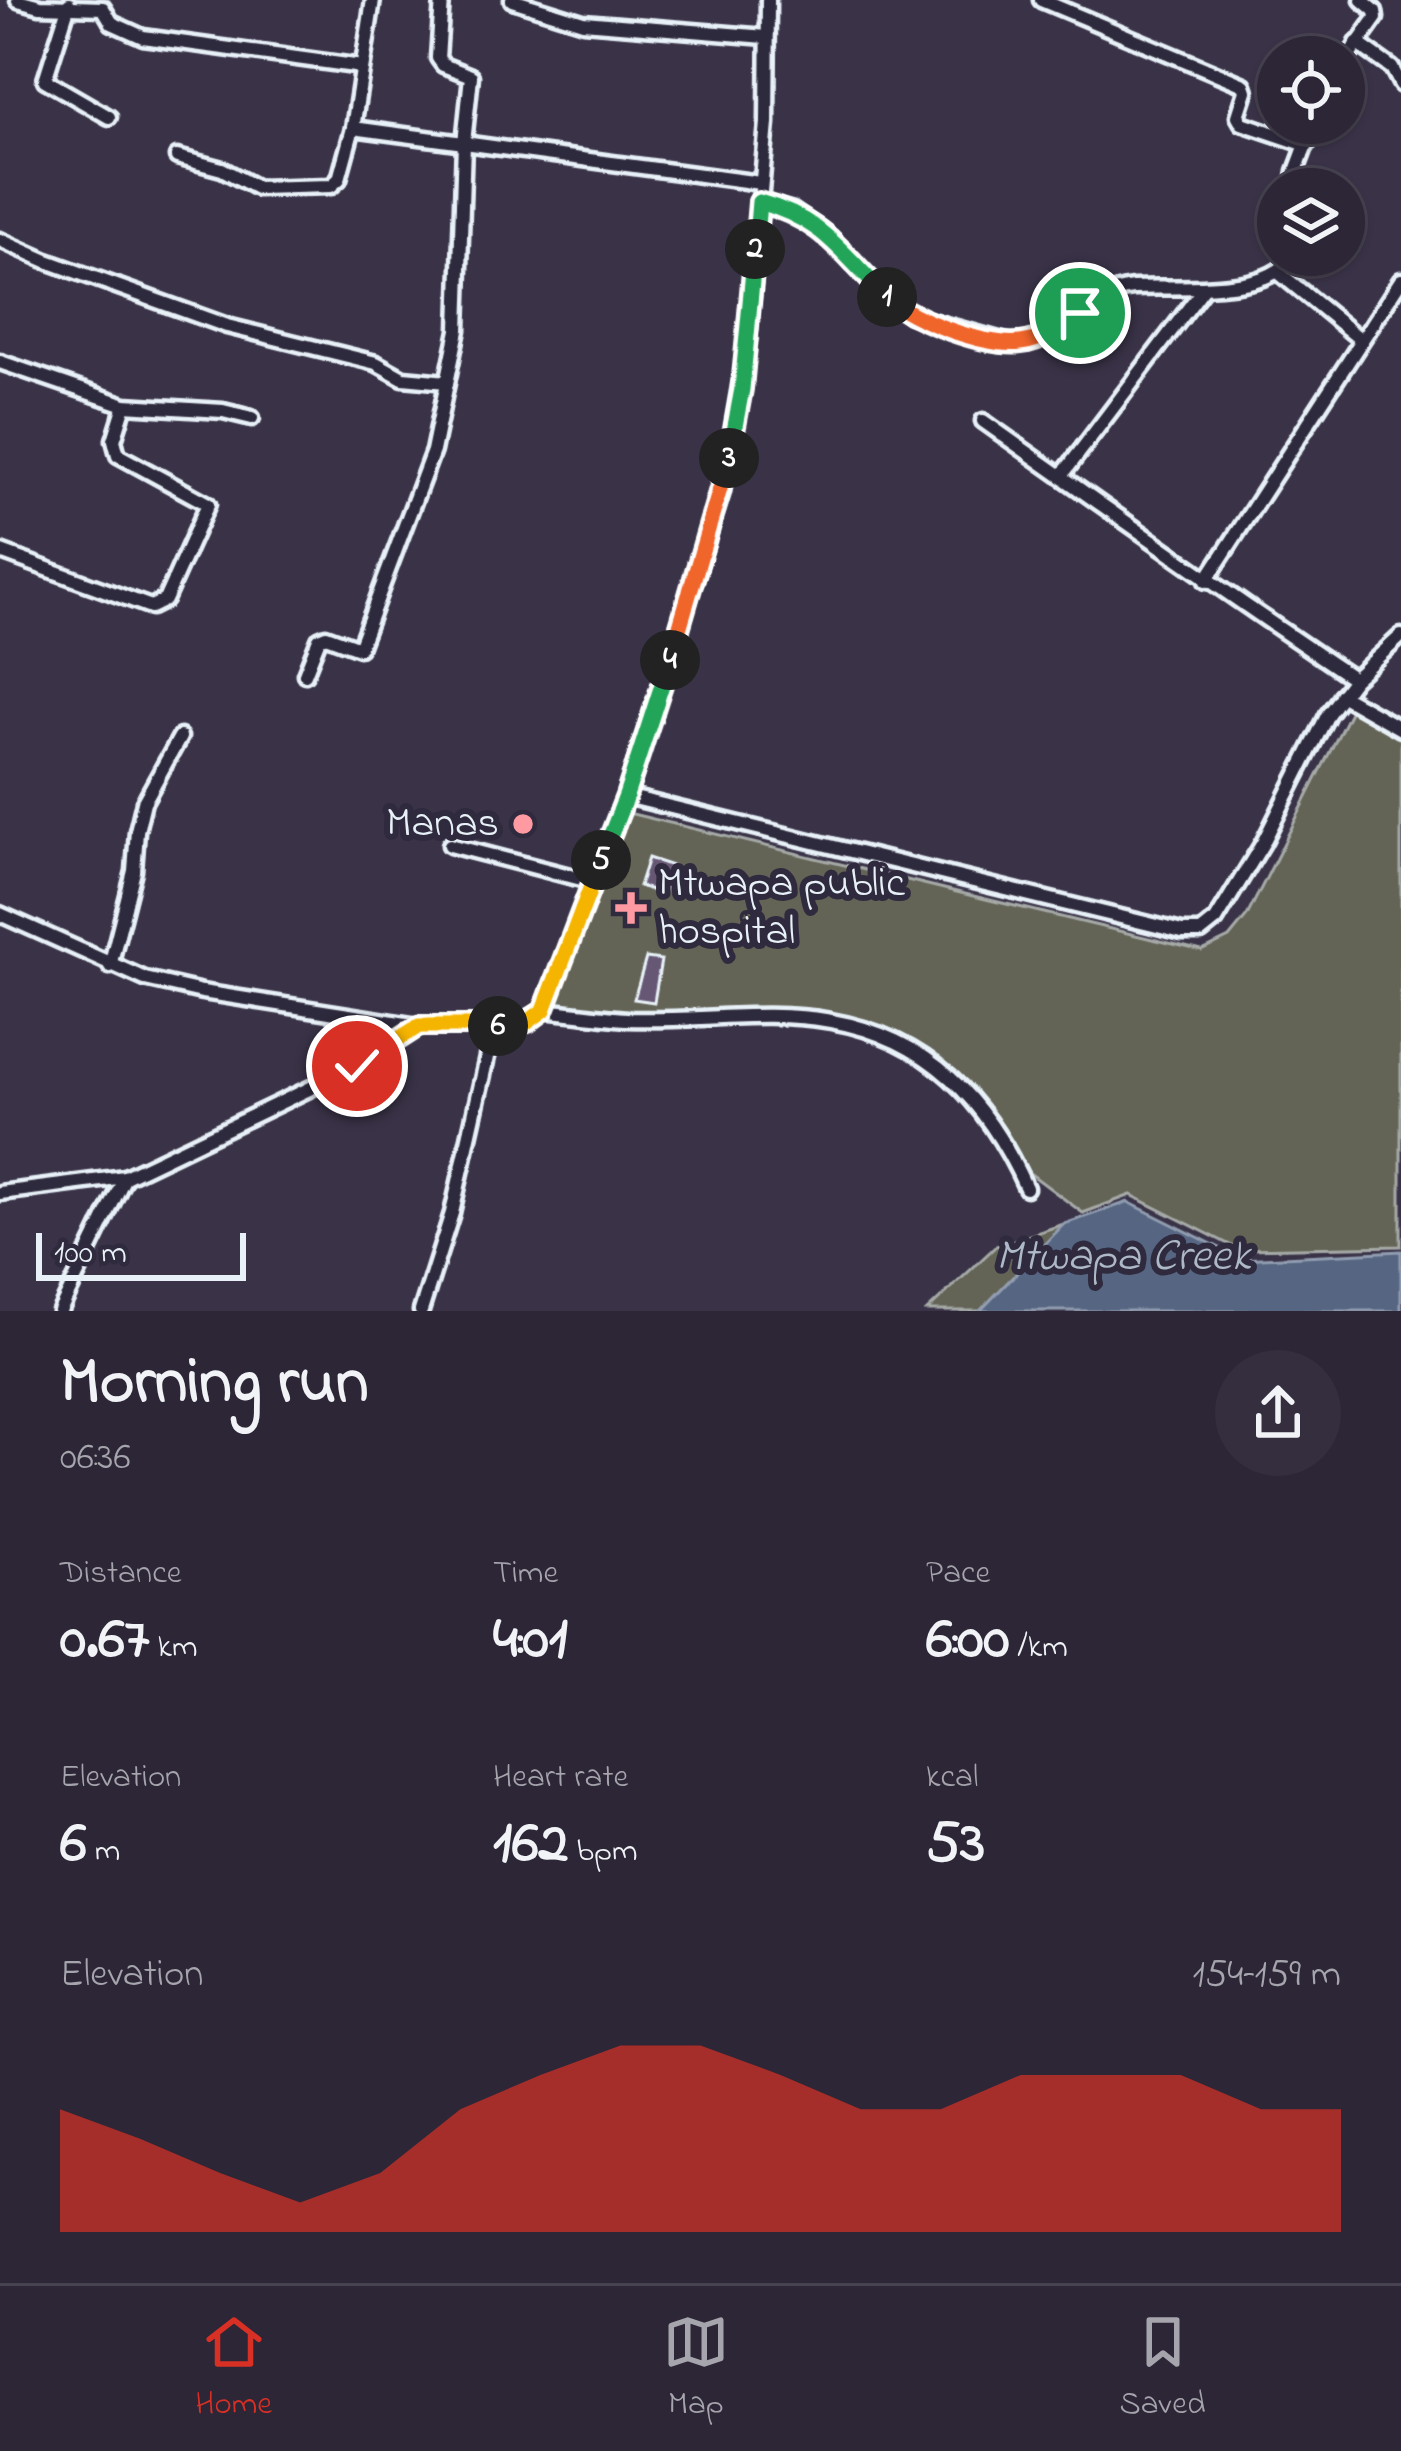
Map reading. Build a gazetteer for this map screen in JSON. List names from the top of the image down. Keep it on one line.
{"water":["Mtwapa Creek"],"places":{"other":["Manas"],"health":["Mtwapa public hospital"]},"scale_bar":"100 m","page":{"pins":["2","1","3","4","5","6"],"scale":"100 m","heading":["Morning run","06:36"],"stats":[["Distance","0.67 km"],["Time","4:01"],["Pace","6:00 /km"],["Elevation","6 m"],["Heart rate","162 bpm"],["kcal","53"]],"chart":["Elevation","154–159 m"],"tabs":["Home","Map","Saved"]}}
